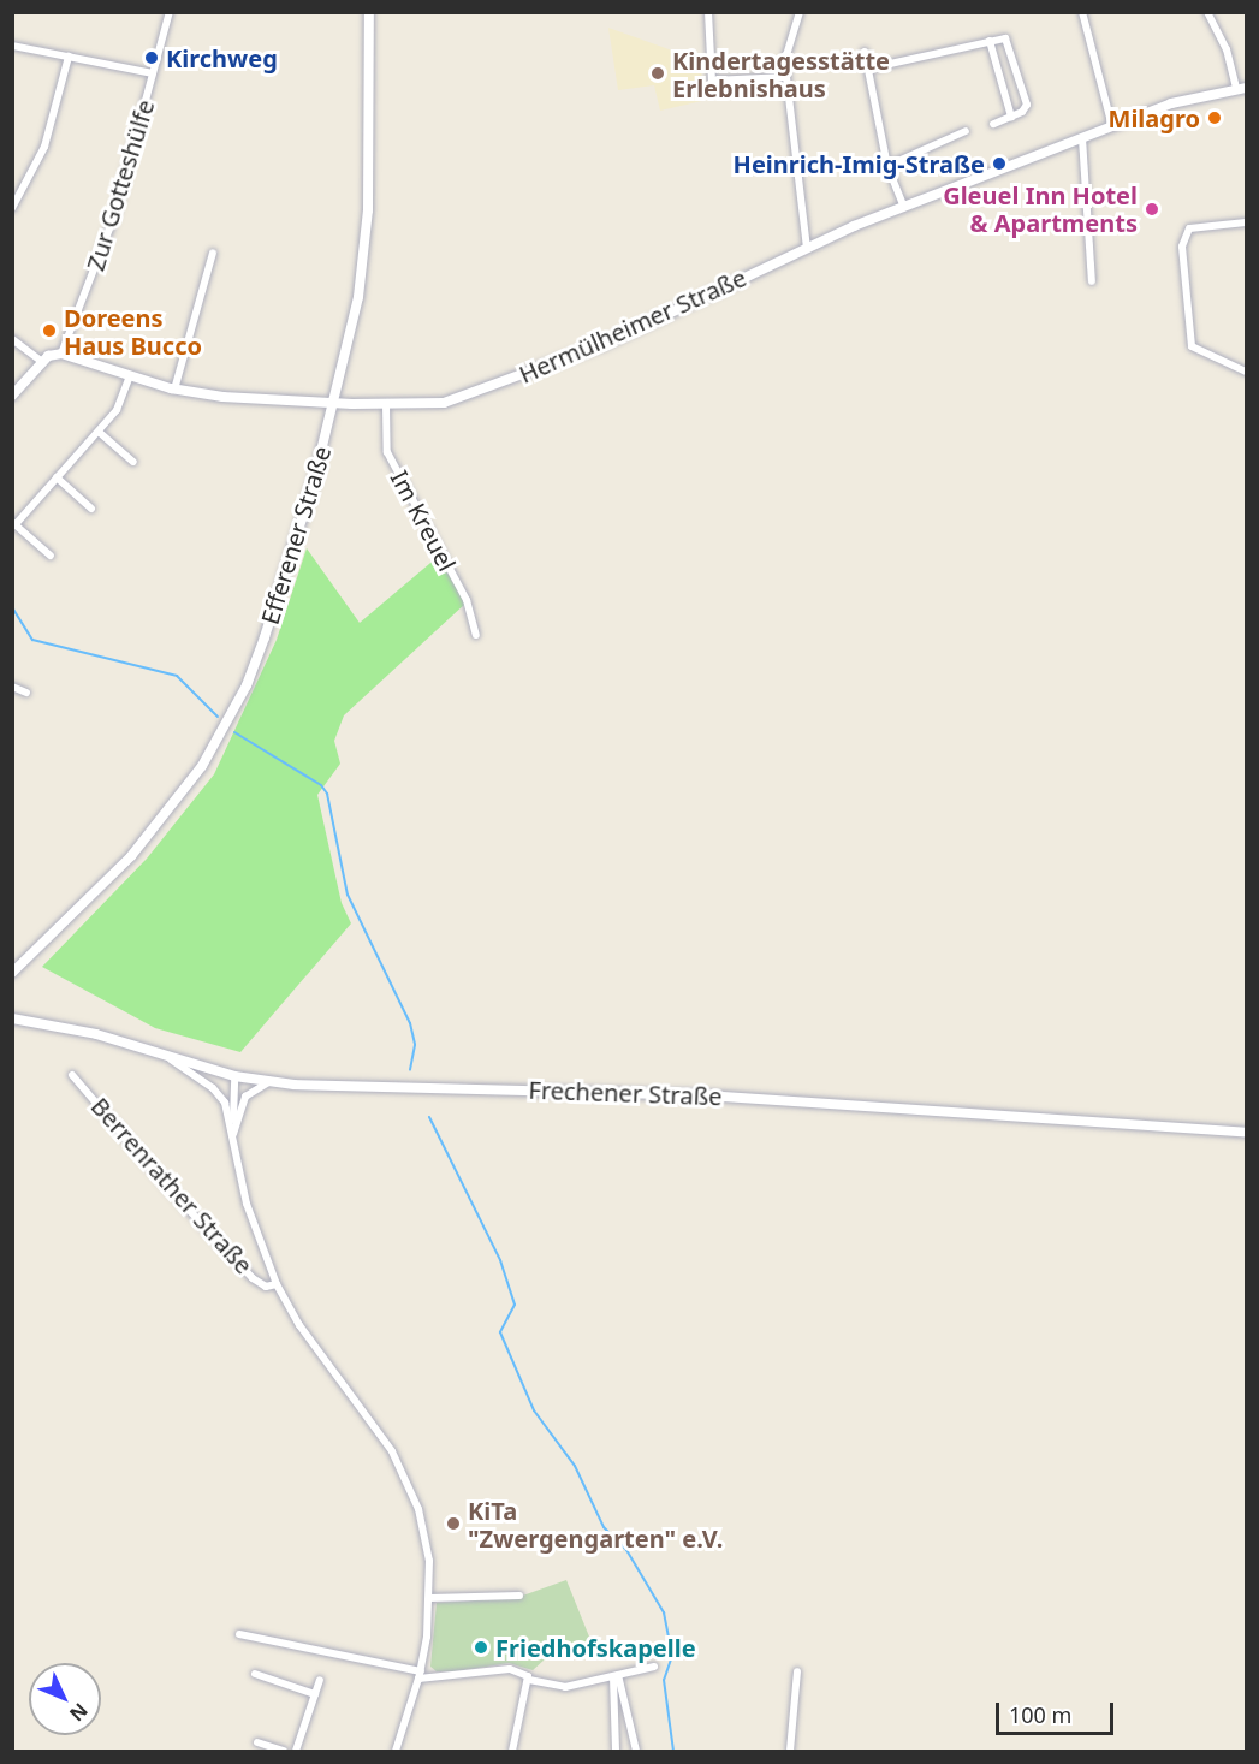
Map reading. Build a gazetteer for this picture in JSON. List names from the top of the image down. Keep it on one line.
{"streets":{"street":["Zur Gotteshülfe","Hermülheimer Straße","Im Kreuel","Efferener Straße","Frechener Straße","Berrenrather Straße"]},"crossings":[["Zur Gotteshülfe","Hermülheimer Straße"],["Hermülheimer Straße","Im Kreuel"],["Hermülheimer Straße","Efferener Straße"],["Frechener Straße","Berrenrather Straße"]],"places":["Kirchweg","Kindertagesstätte Erlebnishaus","Milagro","Heinrich-Imig-Straße","Gleuel Inn Hotel & Apartments","Doreens Haus Bucco","KiTa \"Zwergengarten\" e.V.","Friedhofskapelle"],"scale_bar":"100 m","north":"bottom right"}
